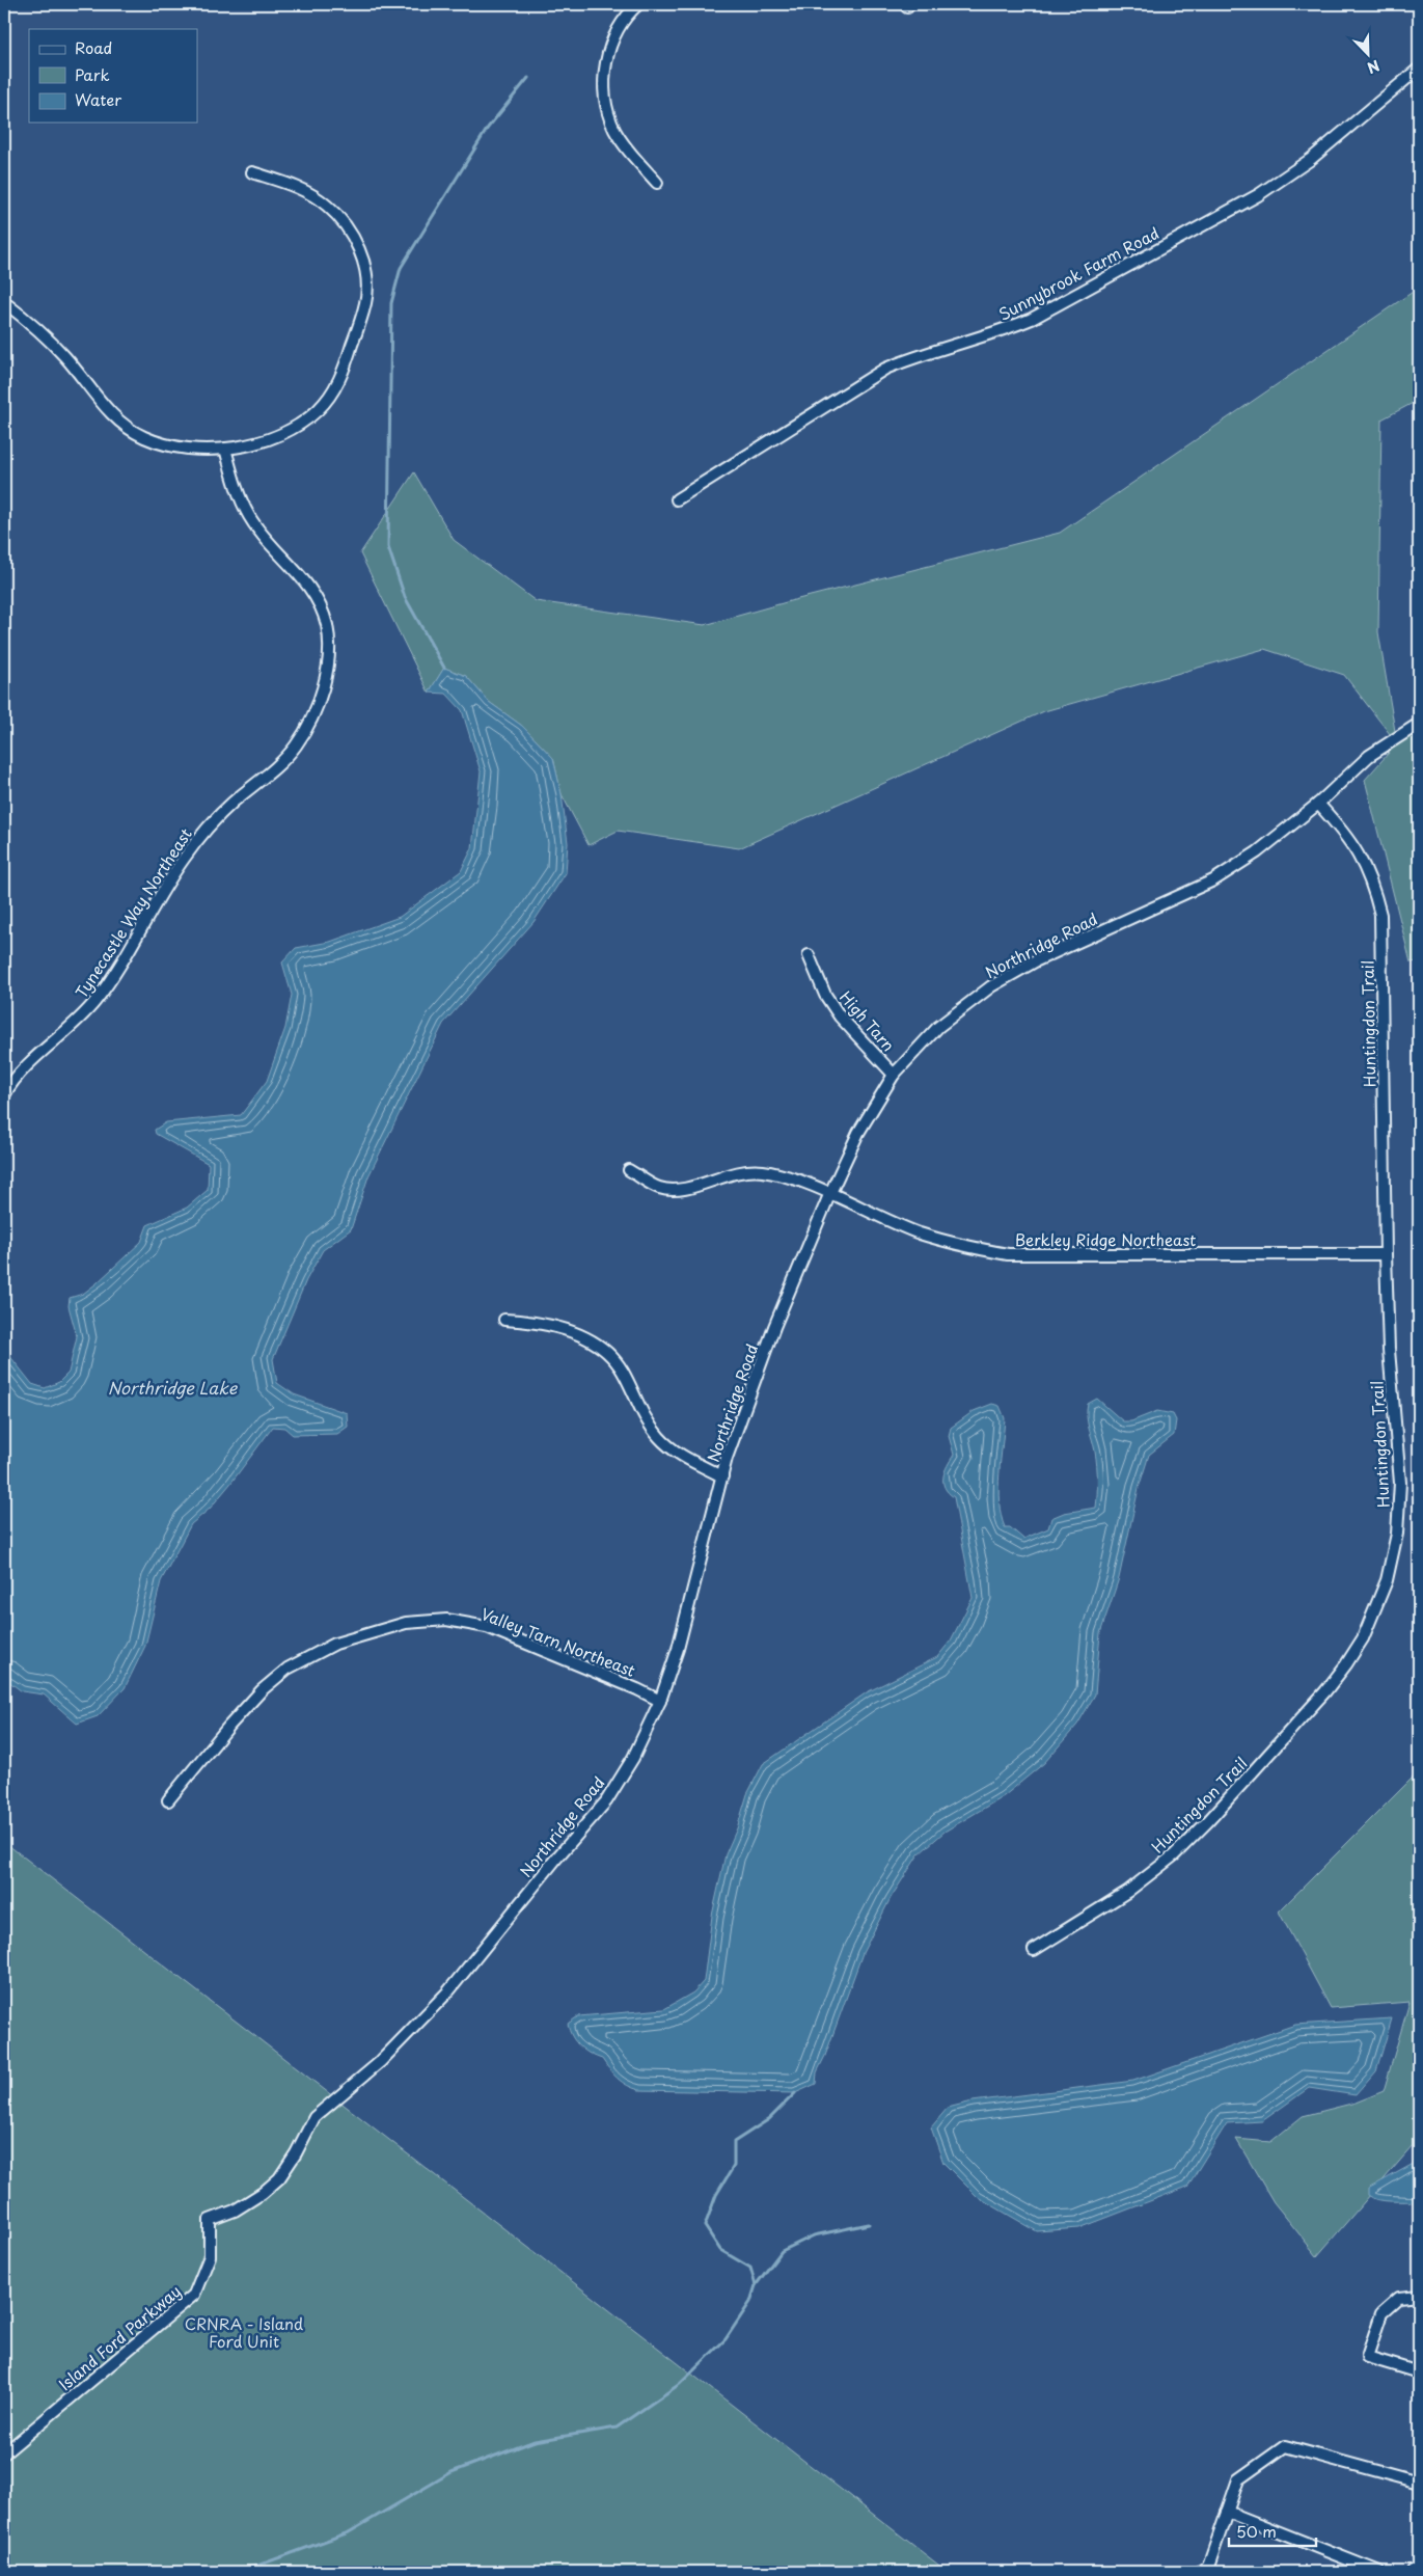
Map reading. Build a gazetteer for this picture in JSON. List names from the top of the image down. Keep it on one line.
{"streets":{"street":["Sunnybrook Farm Road","Tynecastle Way Northeast","Northridge Road","High Tarn","Huntingdon Trail","Berkley Ridge Northeast","Valley Tarn Northeast","Island Ford Parkway"]},"crossings":[["Northridge Road","High Tarn"],["Northridge Road","Huntingdon Trail"],["Northridge Road","Berkley Ridge Northeast"],["Northridge Road","Valley Tarn Northeast"],["Northridge Road","Island Ford Parkway"],["Huntingdon Trail","Berkley Ridge Northeast"]],"water":["Northridge Lake"],"parks":["CRNRA - Island Ford Unit"],"legend":["Road","Park","Water"],"scale_bar":"50 m","north":"bottom right"}
